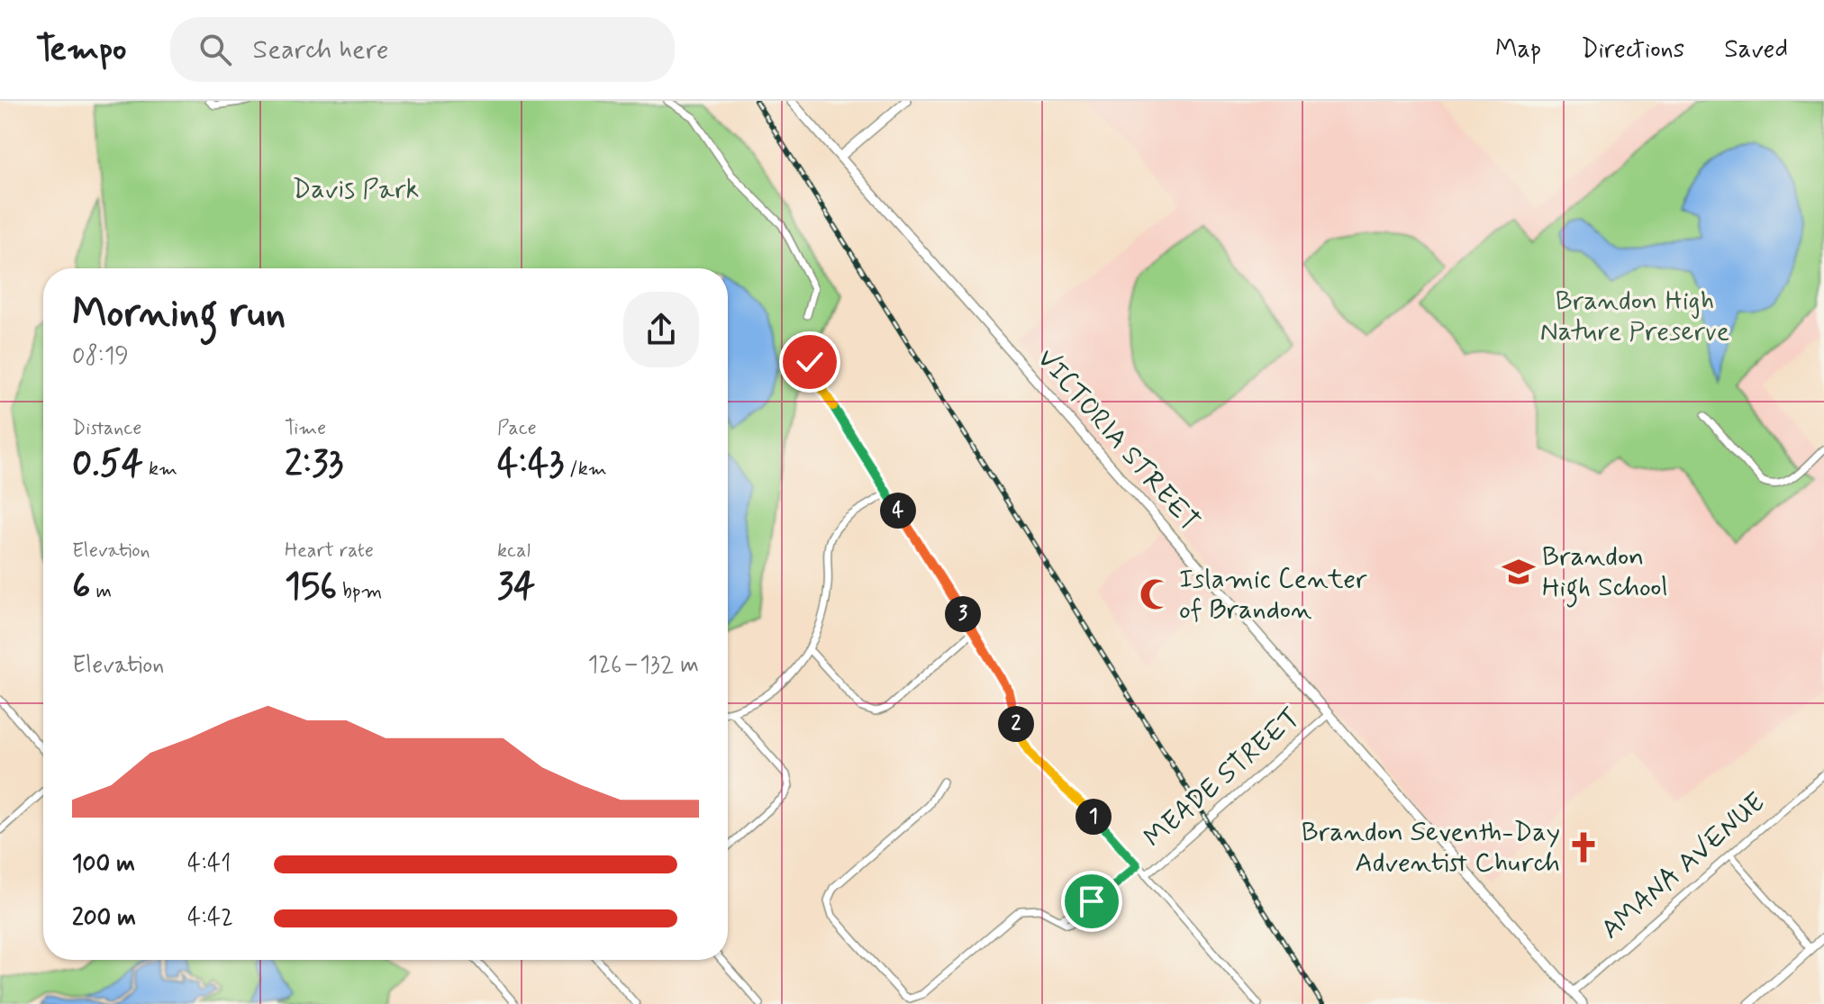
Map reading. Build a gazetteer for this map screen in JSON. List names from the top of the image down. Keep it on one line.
{"streets":{"street":["VICTORIA STREET","MEADE STREET","AMANA AVENUE"]},"crossings":[["VICTORIA STREET","MEADE STREET"],["VICTORIA STREET","AMANA AVENUE"]],"parks":["Davis Park","Brandon High Nature Preserve"],"places":{"school or university":["Brandon High School"],"mosque":["Islamic Center of Brandon"],"church":["Brandon Seventh-Day Adventist Church"]},"page":{"header":"Tempo","search":"Search here","nav":["Map","Directions","Saved"],"heading":["Morning run","08:19"],"stats":[["Distance","0.54 km"],["Time","2:33"],["Pace","4:43 /km"],["Elevation","6 m"],["Heart rate","156 bpm"],["kcal","34"]],"pins":["4","3","2","1"],"chart":["Elevation","126–132 m"],"list":[{"name":"100 m","note":"4:41"},{"name":"200 m","note":"4:42"}]}}
